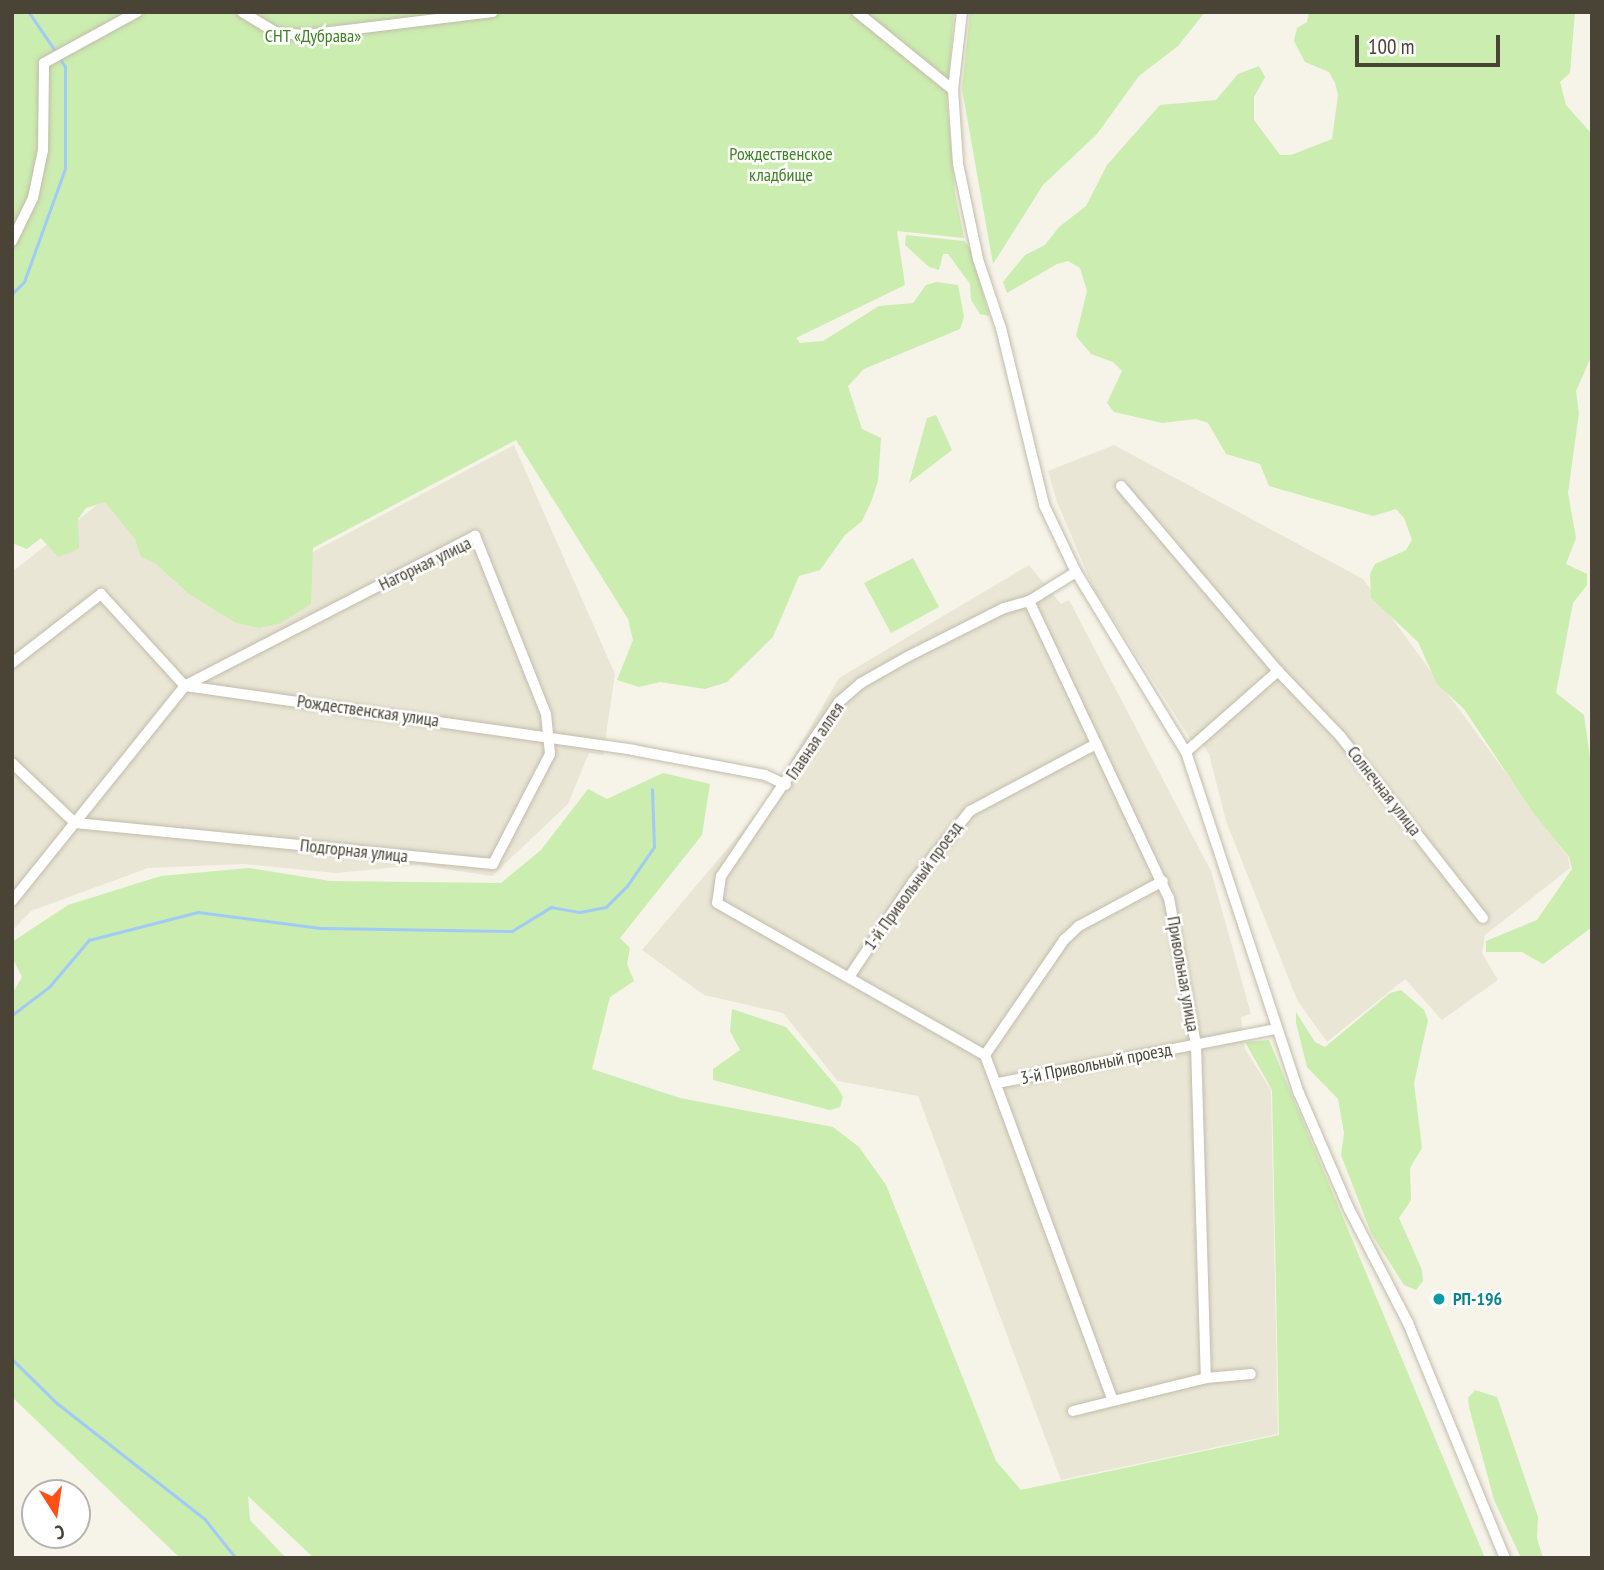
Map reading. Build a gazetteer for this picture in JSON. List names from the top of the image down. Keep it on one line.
{"streets":{"street":["Нагорная улица","Рождественская улица","Главная аллея","Солнечная улица","Подгорная улица","1-й Привольный проезд","Привольная улица","3-й Привольный проезд"]},"crossings":[["Нагорная улица","Рождественская улица"],["Нагорная улица","Подгорная улица"],["Рождественская улица","Главная аллея"],["Рождественская улица","Подгорная улица"],["Главная аллея","1-й Привольный проезд"],["Главная аллея","Привольная улица"],["1-й Привольный проезд","Привольная улица"],["Привольная улица","3-й Привольный проезд"]],"parks":["СНТ «Дубрава»","Рождественское кладбище"],"places":["РП-196"],"scale_bar":"100 m","north":"bottom"}
